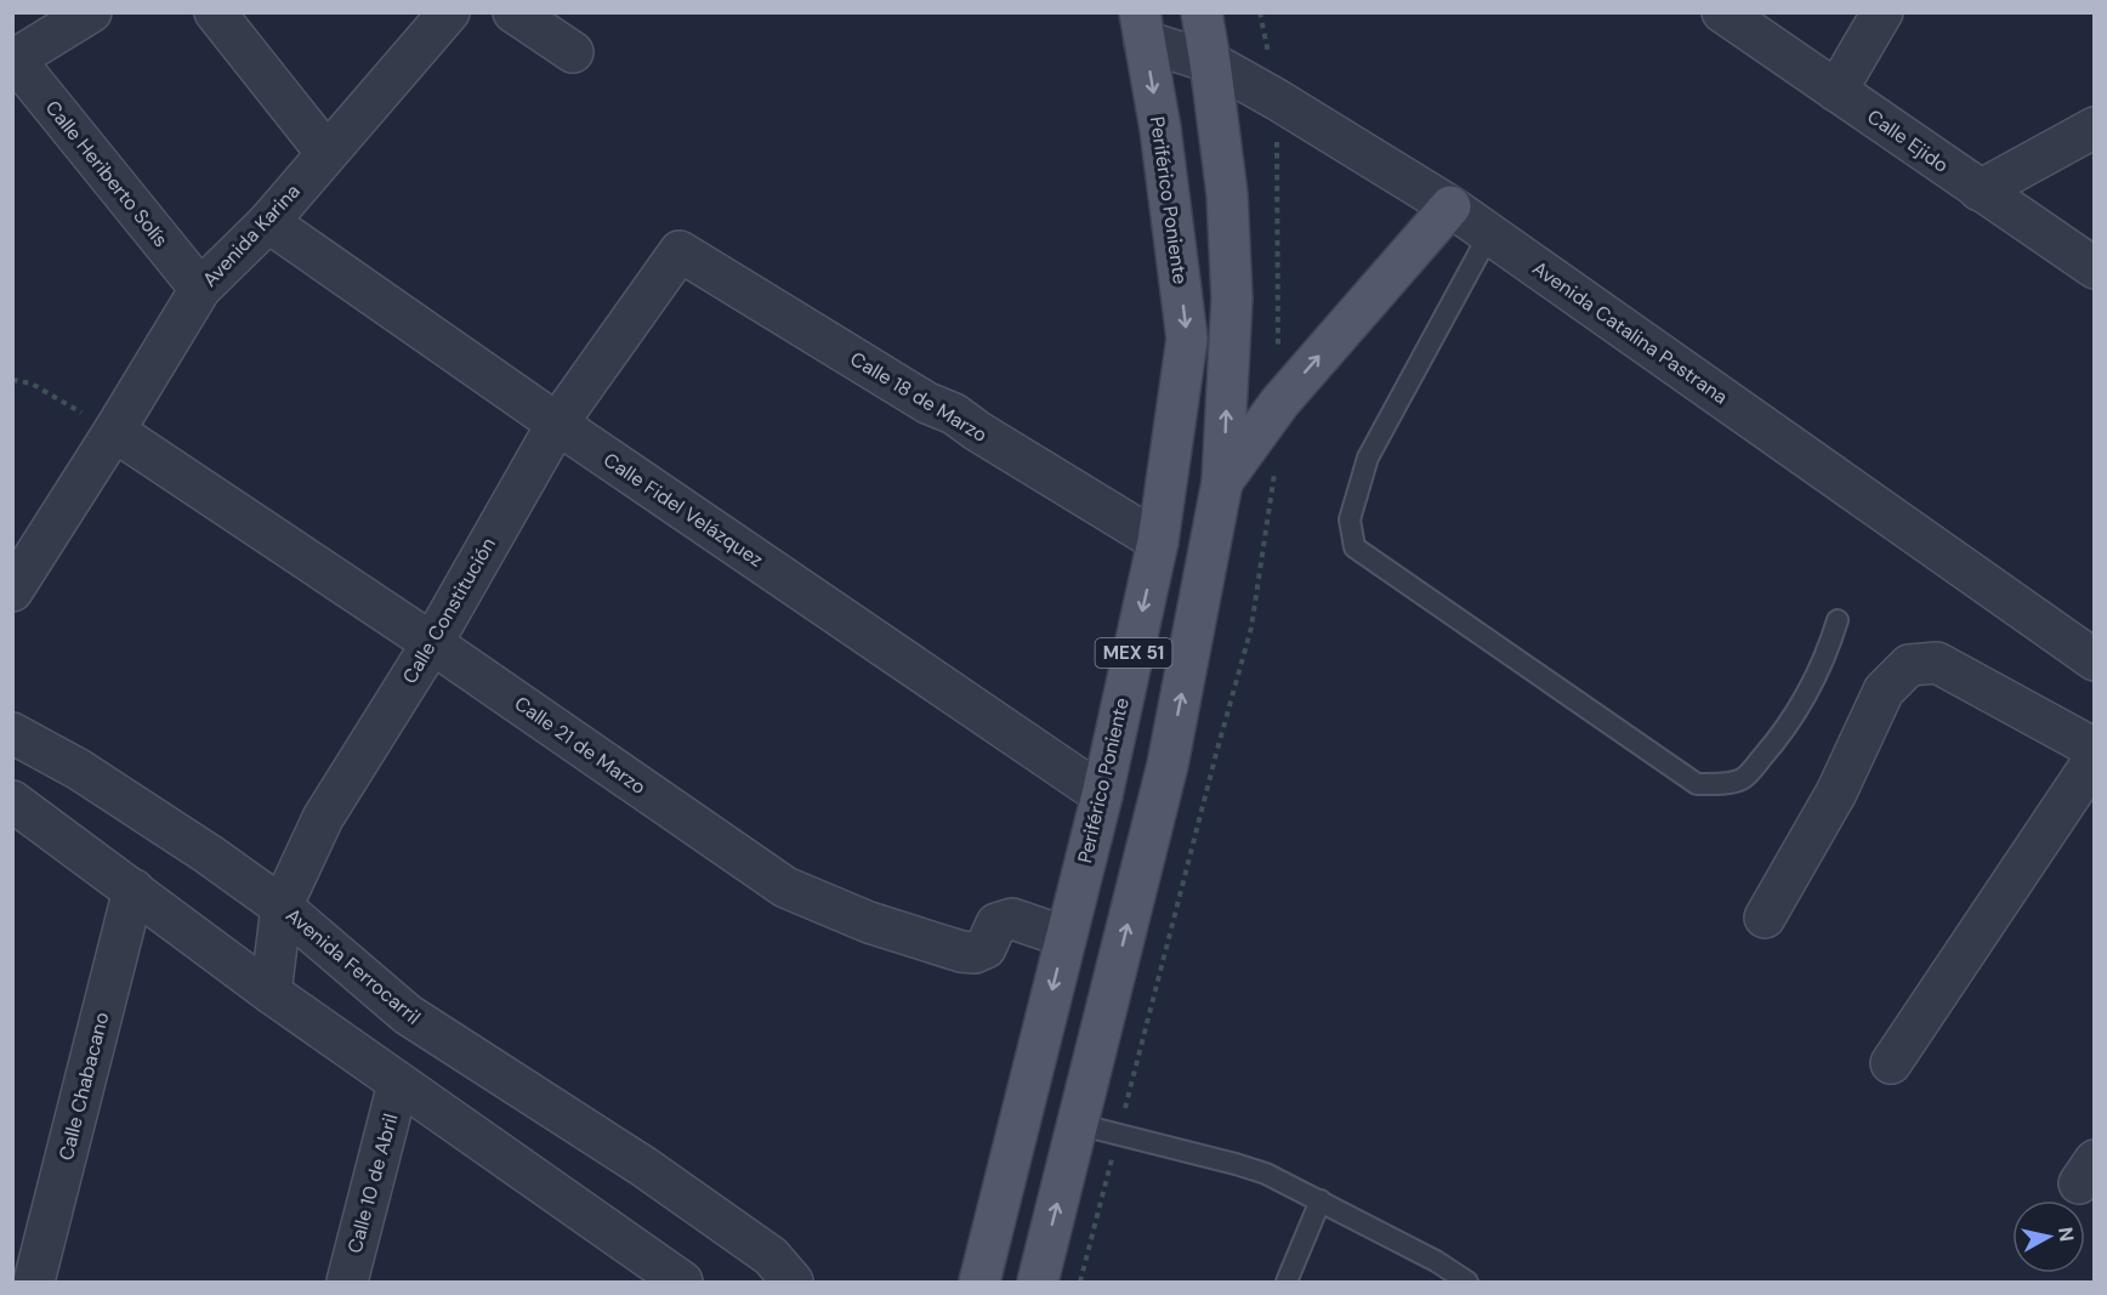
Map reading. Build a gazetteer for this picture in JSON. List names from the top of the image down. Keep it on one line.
{"streets":{"main road":["Periférico Poniente","MEX 51"],"street":["Calle Ejido","Calle Heriberto Solís","Avenida Karina","Avenida Catalina Pastrana","Calle 18 de Marzo","Calle Fidel Velázquez","Calle Constitución","Calle 21 de Marzo","Avenida Ferrocarril","Calle Chabacano","Calle 10 de Abril"]},"crossings":[["Calle Heriberto Solís","Avenida Karina"],["Periférico Poniente","Avenida Catalina Pastrana"],["Periférico Poniente","Calle 18 de Marzo"],["Periférico Poniente","Calle Fidel Velázquez"],["Periférico Poniente","Calle 21 de Marzo"],["Avenida Karina","Calle Fidel Velázquez"],["Avenida Karina","Calle 21 de Marzo"],["Avenida Catalina Pastrana","MEX 51"],["Calle 18 de Marzo","Calle Constitución"],["Calle Fidel Velázquez","Calle Constitución"],["Calle Constitución","Calle 21 de Marzo"],["Calle Constitución","Avenida Ferrocarril"]],"north":"right"}
